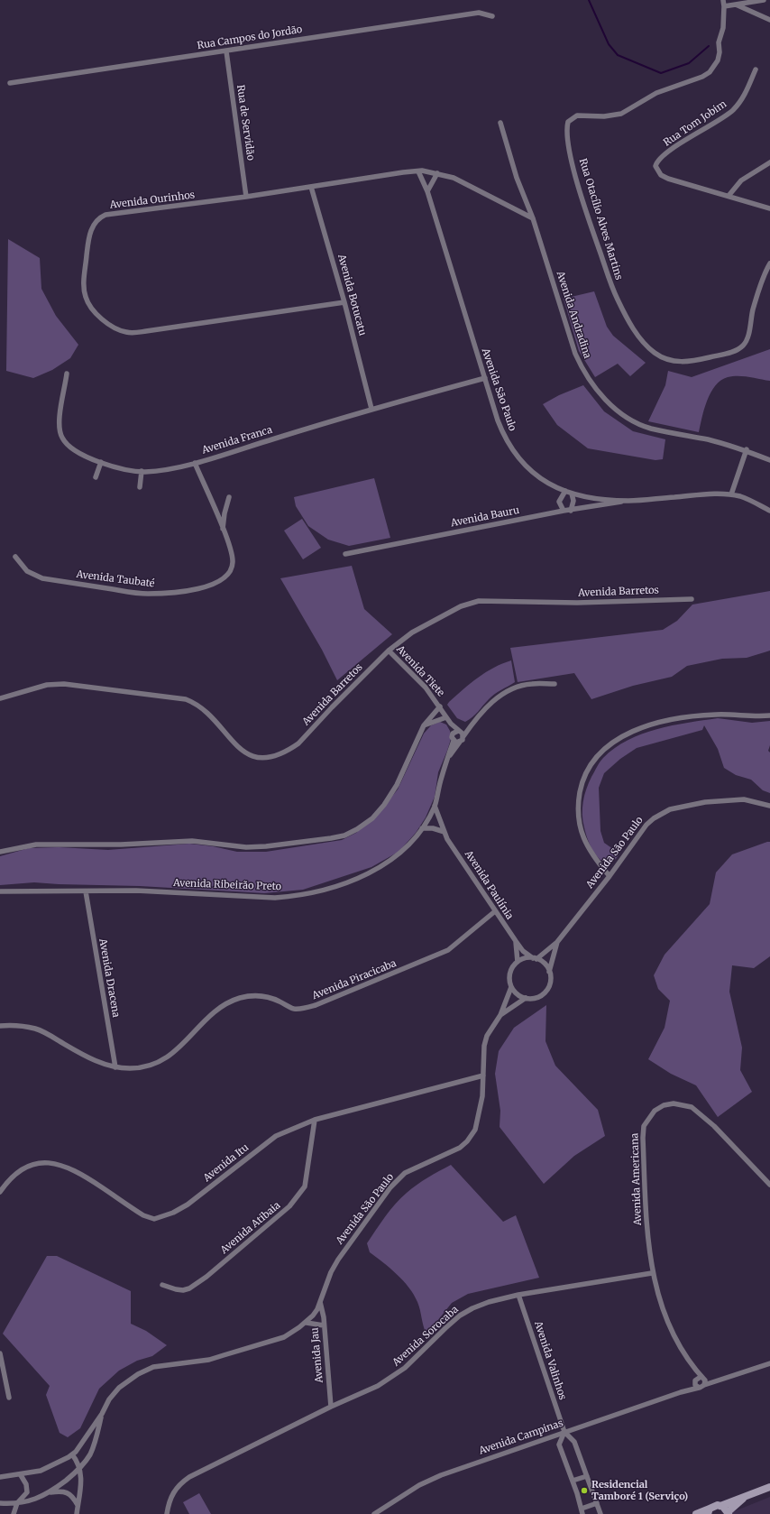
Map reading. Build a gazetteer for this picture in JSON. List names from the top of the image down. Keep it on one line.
{"streets":{"street":["Rua Campos do Jordão","Rua de Servidão","Rua Tom Jobim","Avenida Ourinhos","Rua Otacílio Alves Martins","Avenida Botucatu","Avenida Andradina","Avenida São Paulo","Avenida Franca","Avenida Bauru","Avenida Taubaté","Avenida Barretos","Avenida Tiete","Avenida Ribeirão Preto","Avenida Paulínia","Avenida Dracena","Avenida Piracicaba","Avenida Itu","Avenida Americana","Avenida Atibaia","Avenida Sorocaba","Avenida Jau","Avenida Valinhos","Avenida Campinas"]},"crossings":[["Rua Campos do Jordão","Rua de Servidão"],["Rua de Servidão","Avenida Ourinhos"],["Avenida Ourinhos","Avenida Botucatu"],["Avenida Ourinhos","Avenida Andradina"],["Avenida Ourinhos","Avenida São Paulo"],["Avenida Botucatu","Avenida Franca"],["Avenida São Paulo","Avenida Franca"],["Avenida São Paulo","Avenida Bauru"],["Avenida São Paulo","Avenida Paulínia"],["Avenida São Paulo","Avenida Itu"],["Avenida São Paulo","Avenida Jau"],["Avenida Franca","Avenida Taubaté"],["Avenida Barretos","Avenida Tiete"],["Avenida Tiete","Avenida Ribeirão Preto"],["Avenida Ribeirão Preto","Avenida Paulínia"],["Avenida Ribeirão Preto","Avenida Dracena"],["Avenida Paulínia","Avenida Piracicaba"],["Avenida Dracena","Avenida Piracicaba"],["Avenida Itu","Avenida Atibaia"],["Avenida Americana","Avenida Sorocaba"],["Avenida Americana","Avenida Campinas"],["Avenida Sorocaba","Avenida Jau"],["Avenida Sorocaba","Avenida Valinhos"],["Avenida Valinhos","Avenida Campinas"]],"places":["Residencial Tamboré 1 (Serviço)"]}
